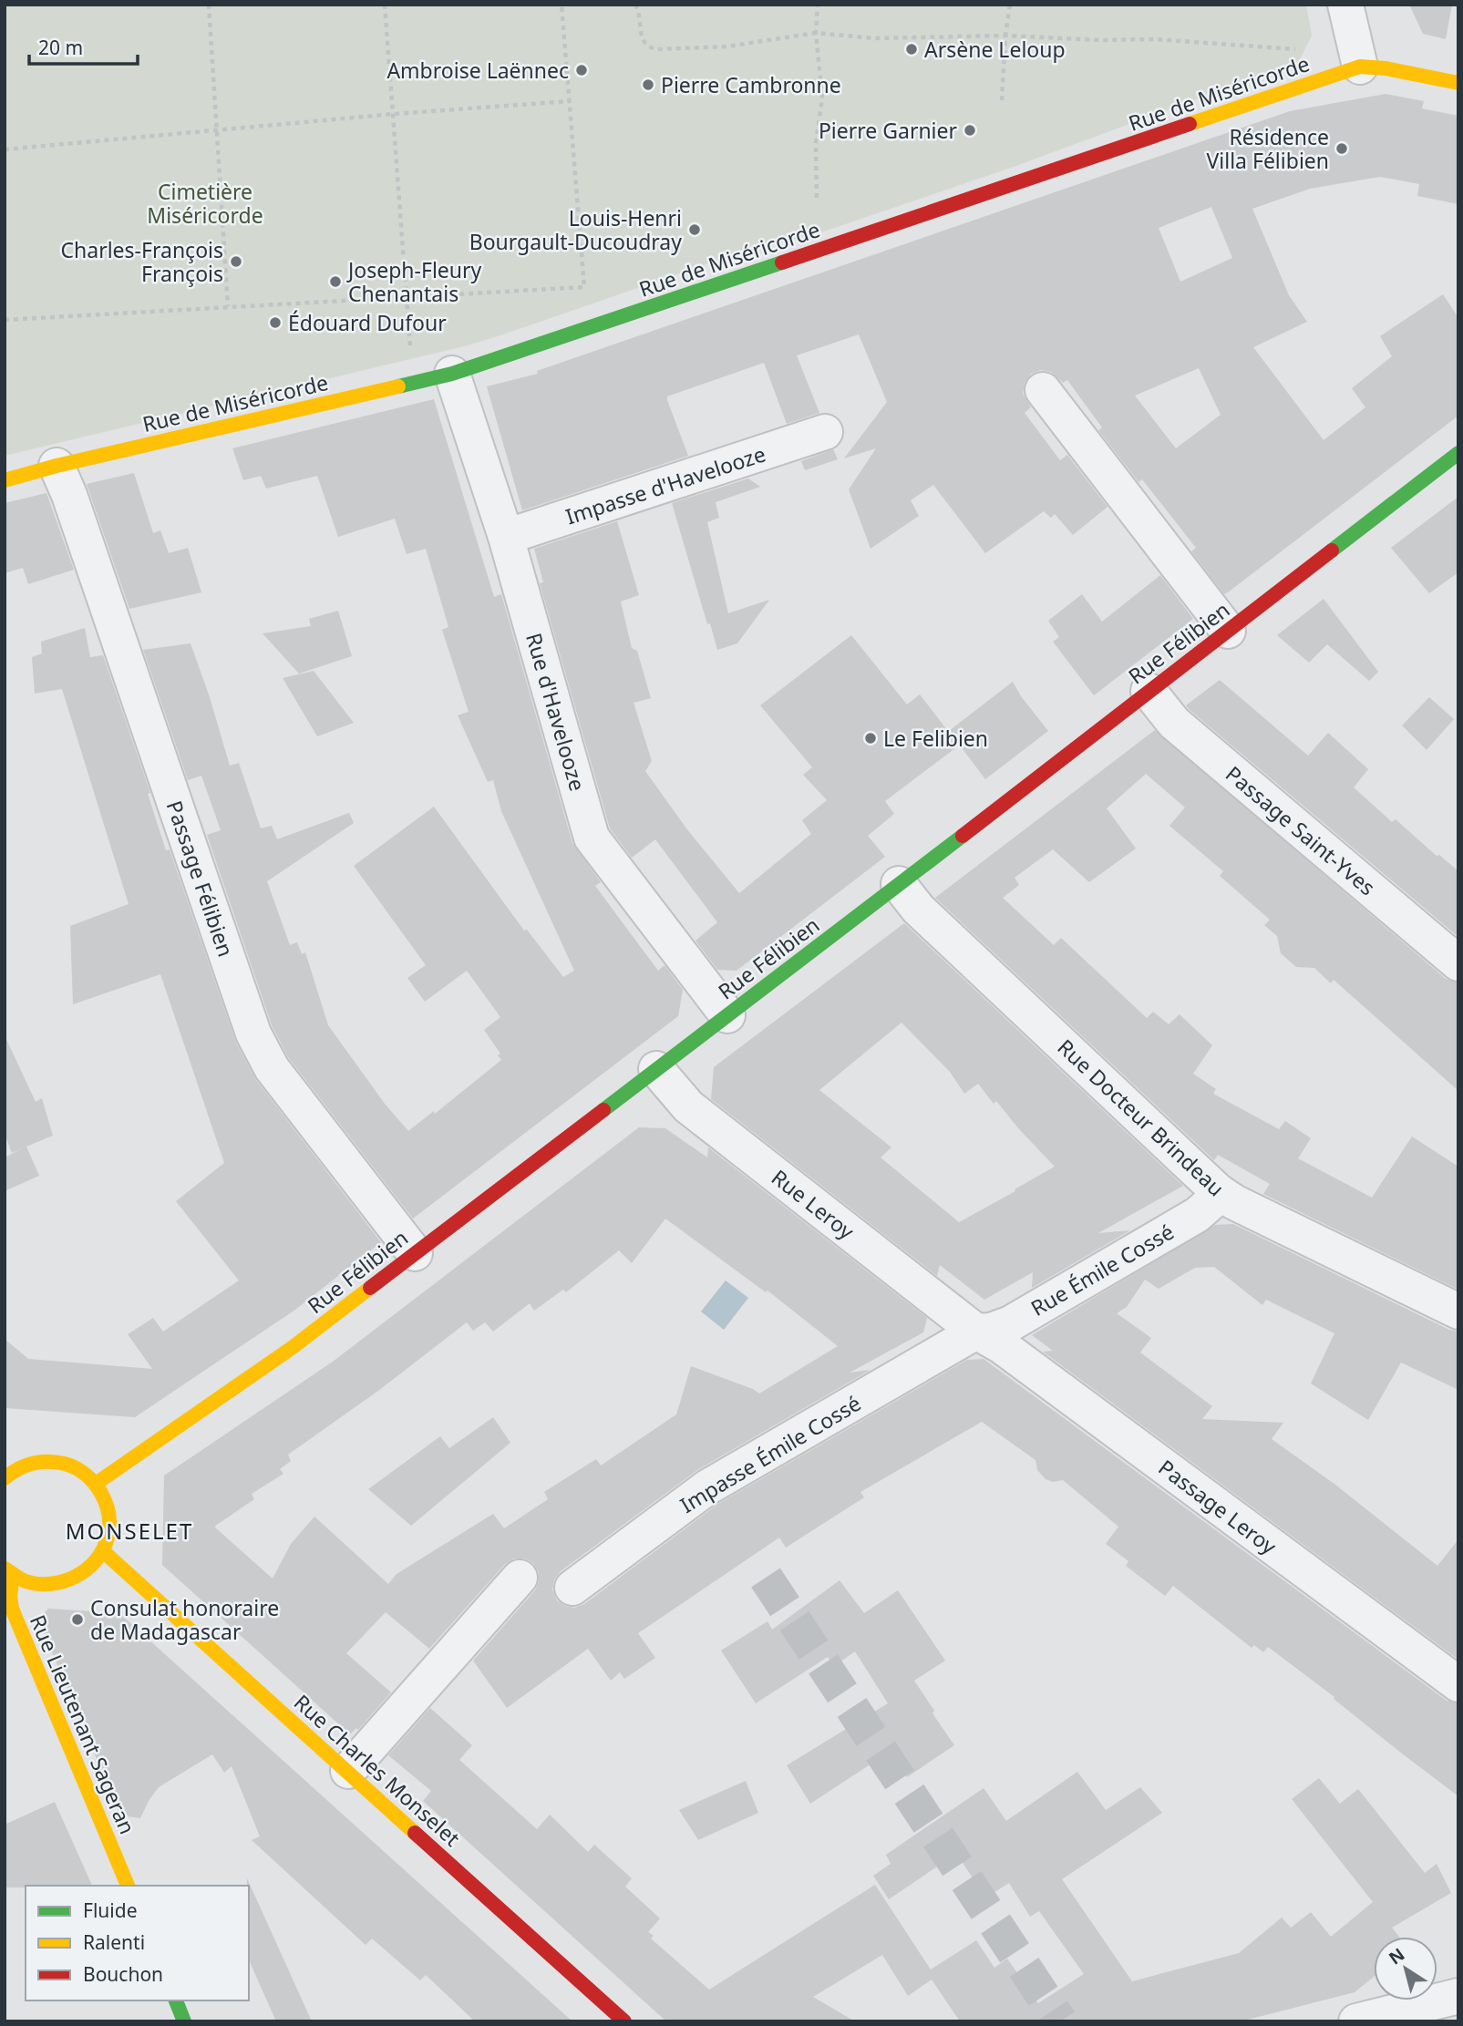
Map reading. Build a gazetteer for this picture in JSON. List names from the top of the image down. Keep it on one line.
{"streets":{"street":["Rue de Miséricorde","Impasse d'Havelooze","Rue Félibien","Rue d'Havelooze","Passage Saint-Yves","Passage Félibien","Rue Docteur Brindeau","Rue Leroy","Rue Émile Cossé","Impasse Émile Cossé","Passage Leroy","Rue Lieutenant Sageran","Rue Charles Monselet"]},"crossings":[["Rue de Miséricorde","Rue d'Havelooze"],["Rue de Miséricorde","Passage Félibien"],["Impasse d'Havelooze","Rue d'Havelooze"],["Rue Félibien","Rue d'Havelooze"],["Rue Félibien","Passage Saint-Yves"],["Rue Félibien","Passage Félibien"],["Rue Félibien","Rue Docteur Brindeau"],["Rue Félibien","Rue Leroy"],["Rue Docteur Brindeau","Rue Émile Cossé"],["Rue Leroy","Rue Émile Cossé"],["Rue Leroy","Impasse Émile Cossé"],["Rue Leroy","Passage Leroy"],["Rue Émile Cossé","Impasse Émile Cossé"],["Rue Émile Cossé","Passage Leroy"],["Impasse Émile Cossé","Passage Leroy"]],"districts":["MONSELET"],"parks":["Cimetière Miséricorde"],"places":["Arsène Leloup","Ambroise Laënnec","Pierre Cambronne","Pierre Garnier","Résidence Villa Félibien","Louis-Henri Bourgault-Ducoudray","Charles-François François","Joseph-Fleury Chenantais","Édouard Dufour","Le Felibien","Consulat honoraire de Madagascar"],"legend":["Fluide","Ralenti","Bouchon"],"scale_bar":"20 m","north":"top left"}
